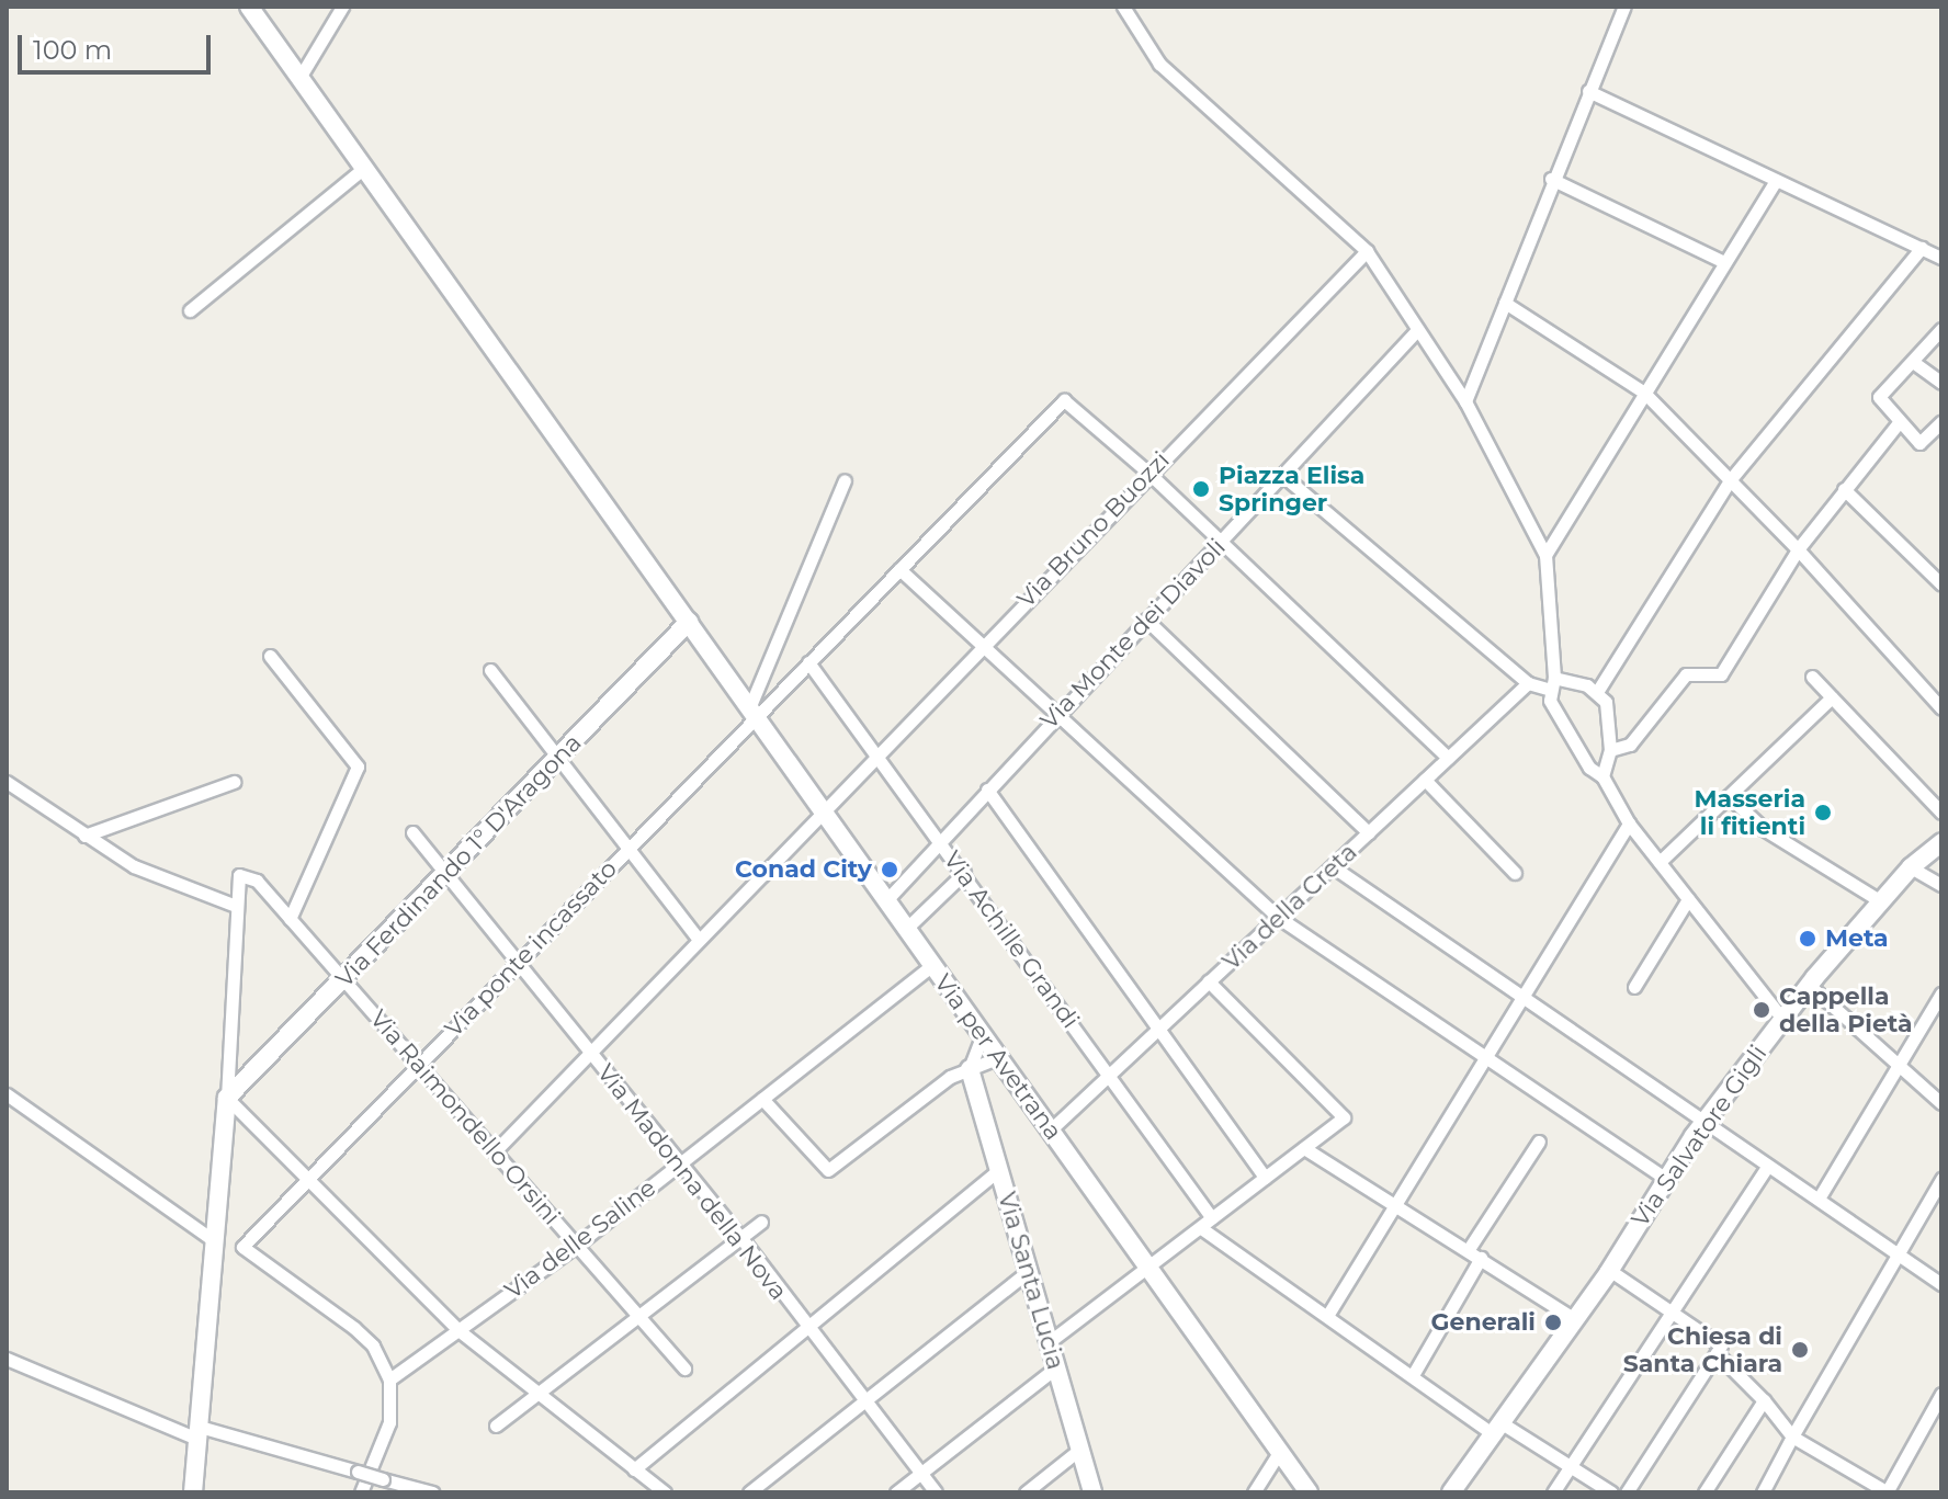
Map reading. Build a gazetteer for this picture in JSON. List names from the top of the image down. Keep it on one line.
{"streets":{"street":["Via Bruno Buozzi","Via Monte dei Diavoli","Via Ferdinando 1° D'Aragona","Via della Creta","Via Achille Grandi","Via ponte incassato","Via per Avetrana","Via Raimondello Orsini","Via Salvatore Gigli","Via Madonna della Nova","Via delle Saline","Via Santa Lucia"]},"crossings":[["Via Bruno Buozzi","Via Achille Grandi"],["Via Bruno Buozzi","Via ponte incassato"],["Via Bruno Buozzi","Via per Avetrana"],["Via Bruno Buozzi","Via Raimondello Orsini"],["Via Bruno Buozzi","Via Madonna della Nova"],["Via Monte dei Diavoli","Via Achille Grandi"],["Via Monte dei Diavoli","Via per Avetrana"],["Via Ferdinando 1° D'Aragona","Via per Avetrana"],["Via Ferdinando 1° D'Aragona","Via Raimondello Orsini"],["Via Ferdinando 1° D'Aragona","Via Madonna della Nova"],["Via della Creta","Via Achille Grandi"],["Via della Creta","Via per Avetrana"],["Via Achille Grandi","Via ponte incassato"],["Via ponte incassato","Via per Avetrana"],["Via ponte incassato","Via Raimondello Orsini"],["Via ponte incassato","Via Madonna della Nova"],["Via ponte incassato","Via delle Saline"],["Via per Avetrana","Via delle Saline"],["Via Raimondello Orsini","Via delle Saline"],["Via Madonna della Nova","Via delle Saline"]],"places":["Piazza Elisa Springer","Masseria li fitienti","Conad City","Meta","Cappella della Pietà","Generali","Chiesa di Santa Chiara"],"scale_bar":"100 m"}
